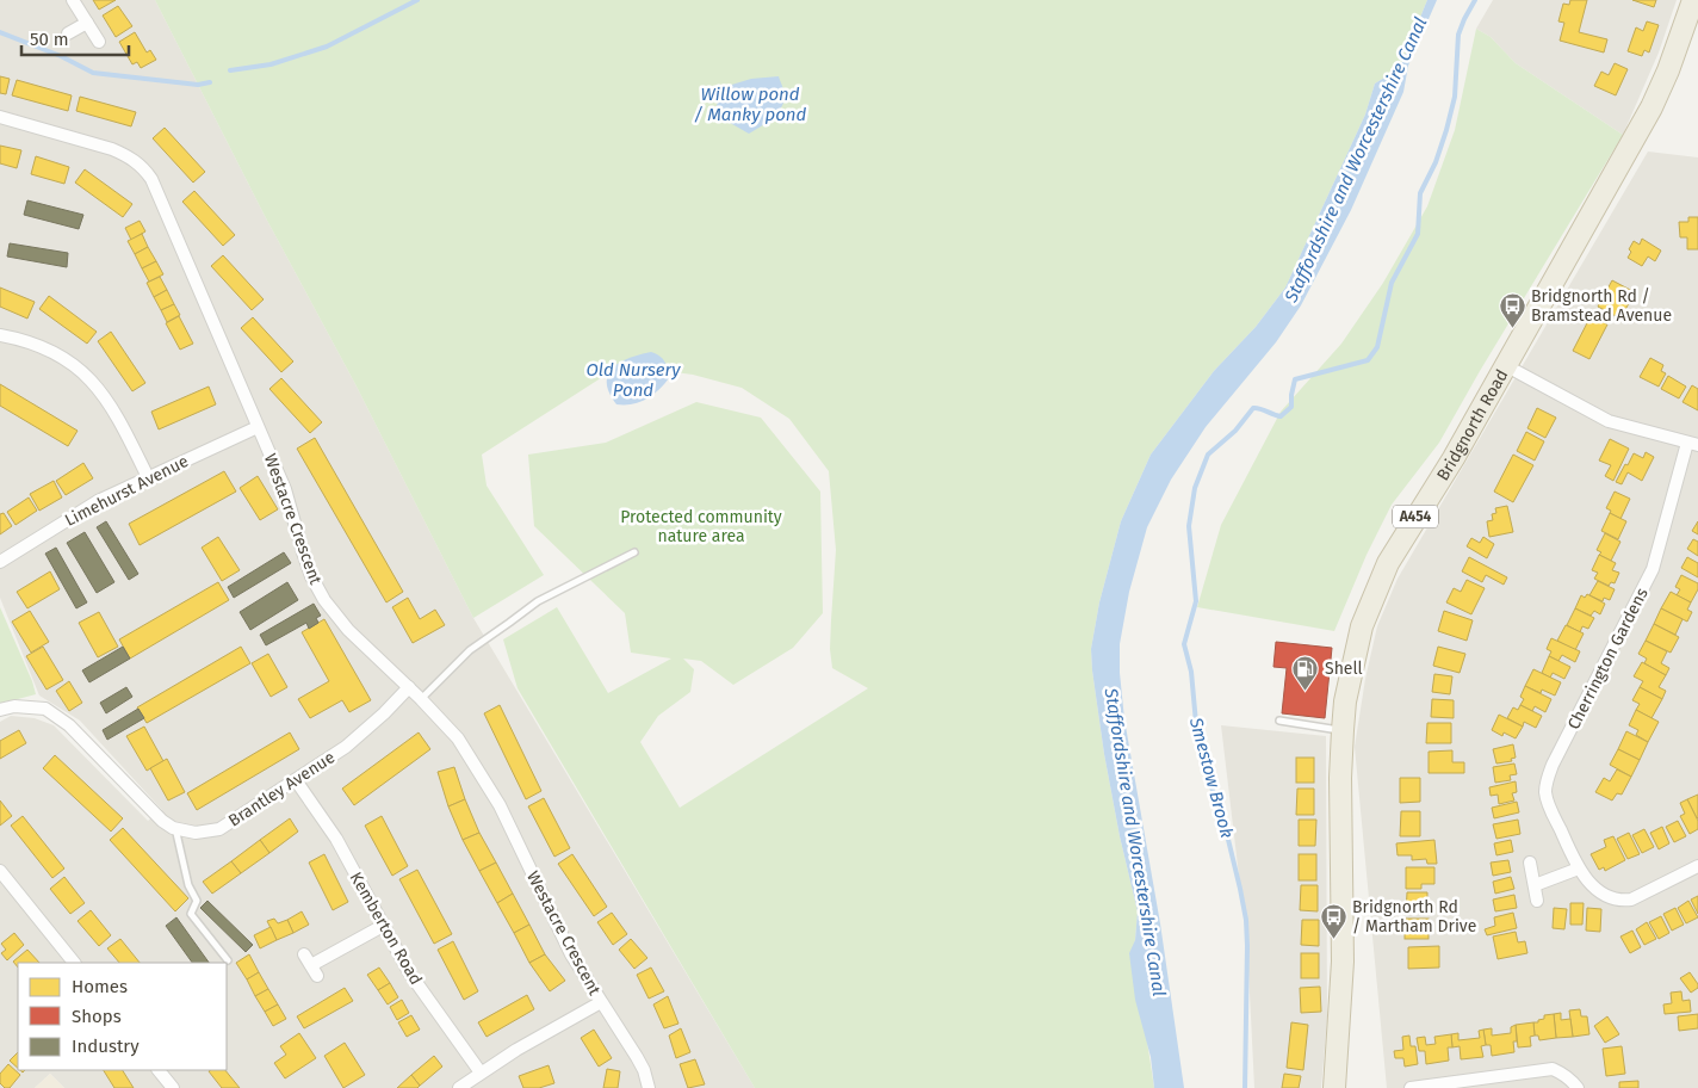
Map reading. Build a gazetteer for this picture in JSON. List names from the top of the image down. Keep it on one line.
{"streets":{"highway":["Bridgnorth Road","A454"],"street":["Limehurst Avenue","Westacre Crescent","Cherrington Gardens","Brantley Avenue","Kemberton Road"]},"crossings":[["Limehurst Avenue","Westacre Crescent"],["Westacre Crescent","Brantley Avenue"],["Brantley Avenue","Kemberton Road"]],"water":["Willow pond / Manky pond","Staffordshire and Worcestershire Canal","Old Nursery Pond","Smestow Brook"],"parks":["Protected community nature area"],"places":{"bus stop":["Bridgnorth Rd / Bramstead Avenue","Bridgnorth Rd / Martham Drive"],"fuel station":["Shell"]},"legend":["Homes","Shops","Industry"],"scale_bar":"50 m"}
